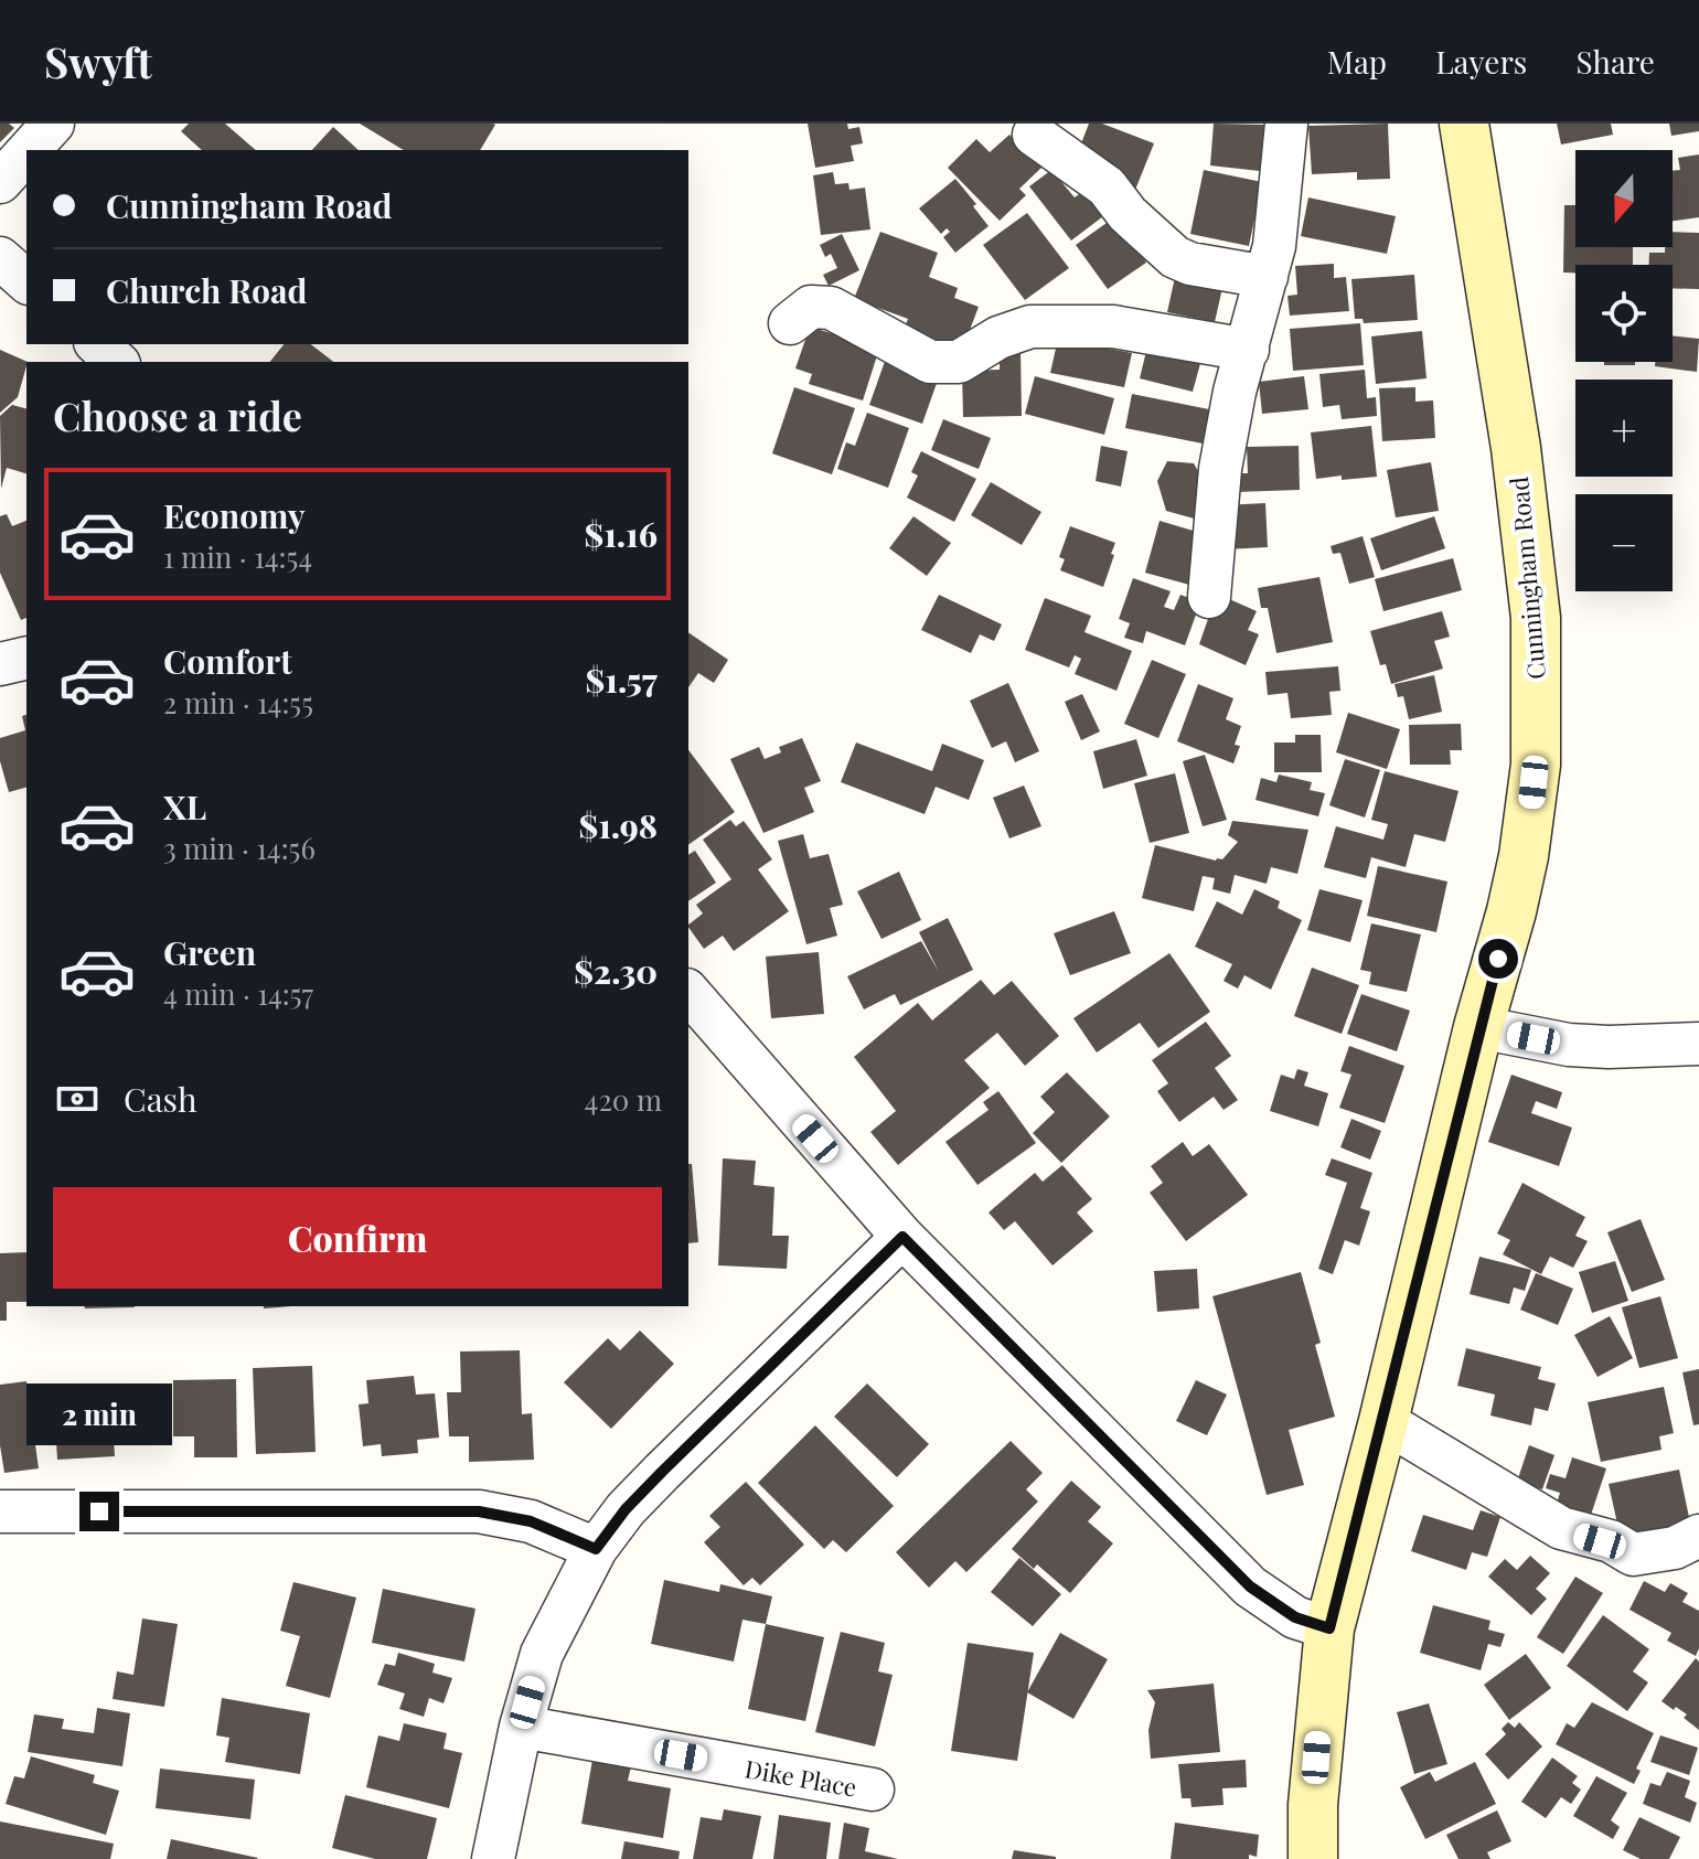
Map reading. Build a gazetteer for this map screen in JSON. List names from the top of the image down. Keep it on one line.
{"streets":{"main road":["Cunningham Road"],"street":["Dike Place"]},"north":"bottom","page":{"header":"Swyft","nav":["Map","Layers","Share"],"map_buttons":["+","−"],"banner":["Cunningham Road","Church Road"],"heading":"Choose a ride","list":[{"name":"Economy","note":"1 min · 14:54","value":"$1.16"},{"name":"Comfort","note":"2 min · 14:55","value":"$1.57"},{"name":"XL","note":"3 min · 14:56","value":"$1.98"},{"name":"Green","note":"4 min · 14:57","value":"$2.30"}],"pay":["Cash","420 m"],"buttons":"Confirm","bubble":"2 min"}}
